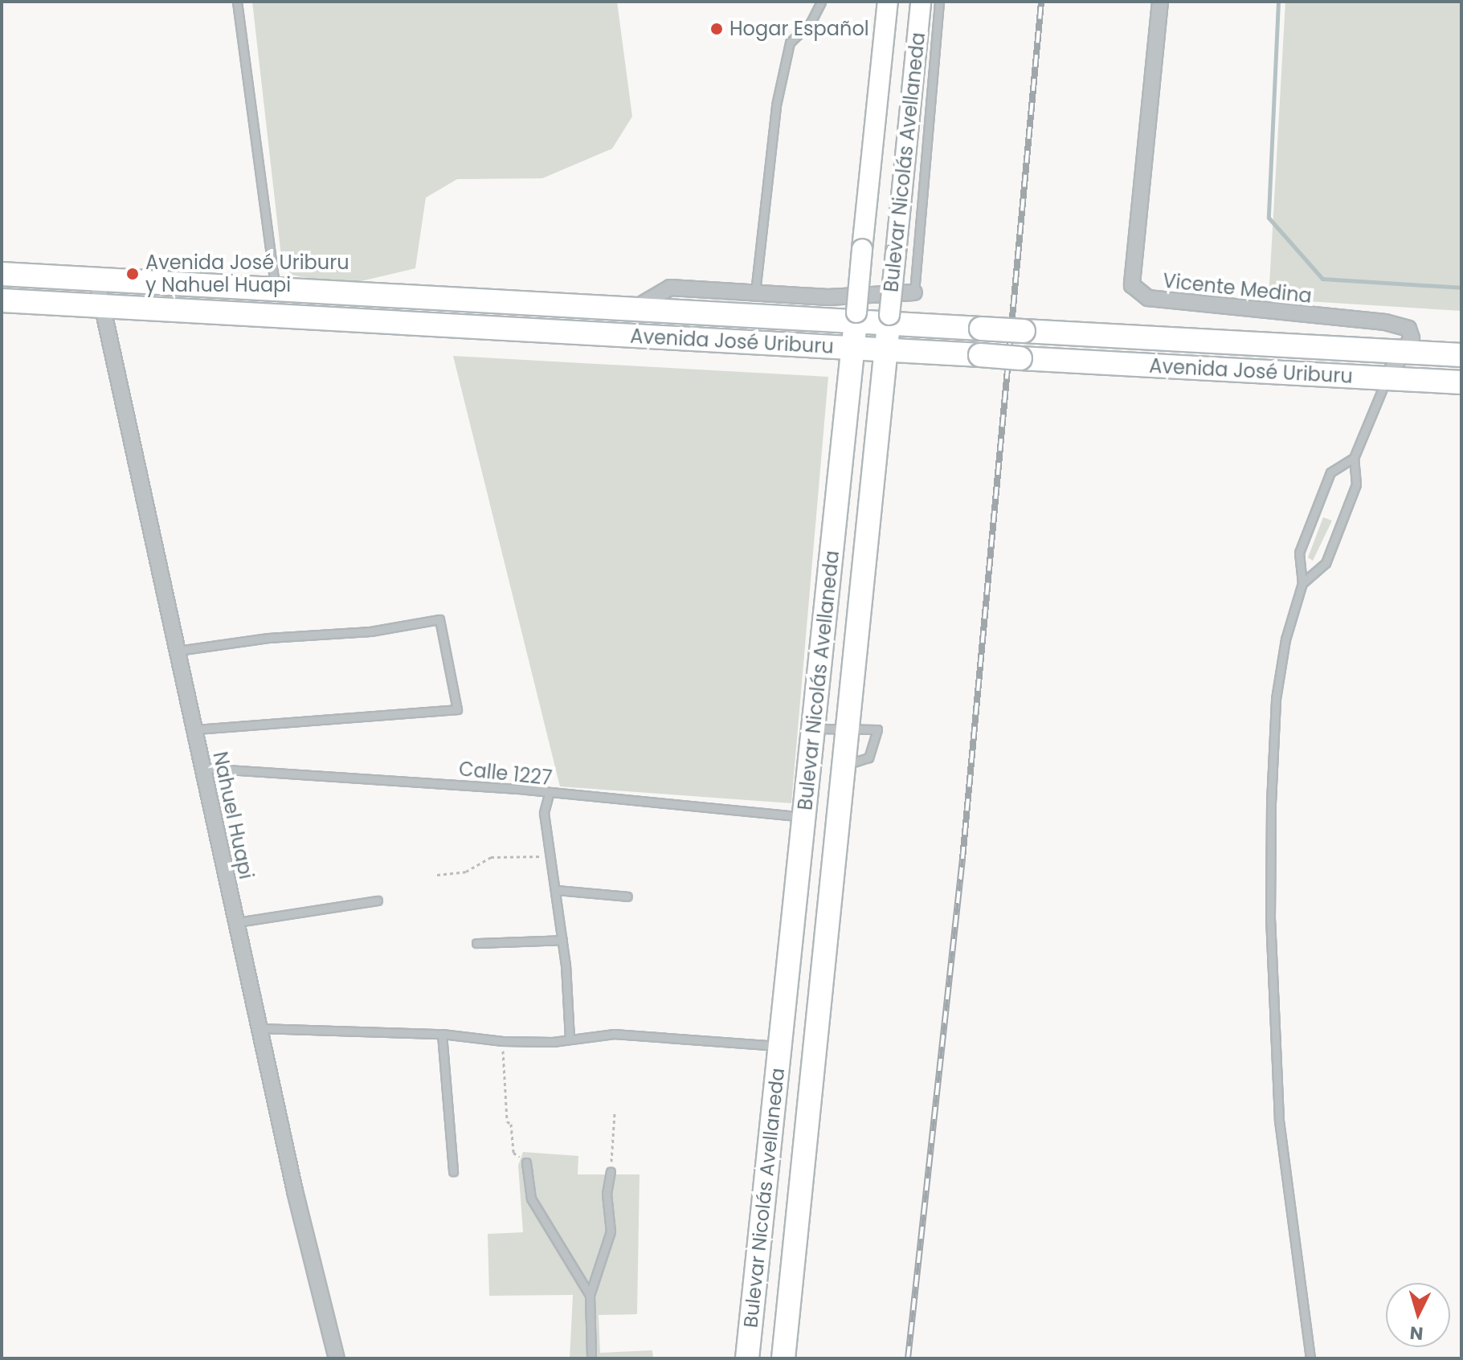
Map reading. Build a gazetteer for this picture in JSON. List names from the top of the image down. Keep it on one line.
{"streets":{"main road":["Bulevar Nicolás Avellaneda","Avenida José Uriburu"],"street":["Vicente Medina","Nahuel Huapi"],"lane":["Calle 1227"]},"crossings":[["Bulevar Nicolás Avellaneda","Avenida José Uriburu"],["Bulevar Nicolás Avellaneda","Calle 1227"],["Vicente Medina","Avenida José Uriburu"],["Avenida José Uriburu","Nahuel Huapi"],["Calle 1227","Nahuel Huapi"]],"places":["Hogar Español","Avenida José Uriburu y Nahuel Huapi"],"north":"bottom"}
